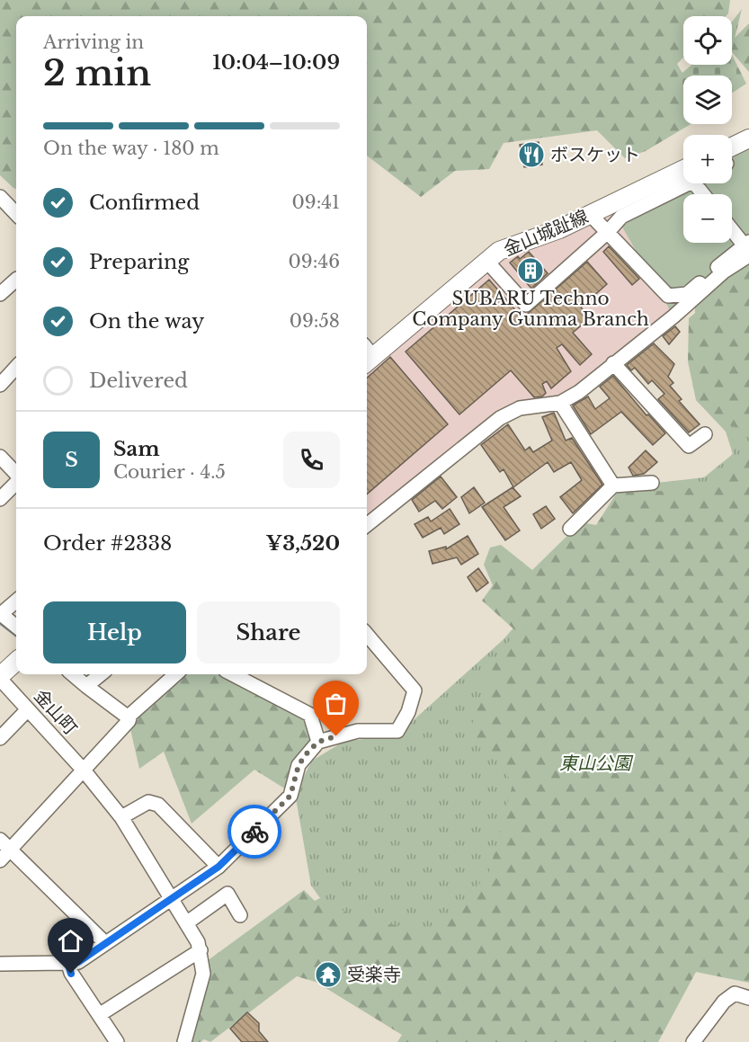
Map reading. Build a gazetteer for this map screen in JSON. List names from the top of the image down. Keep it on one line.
{"streets":{"main road":["金山城趾線"],"street":["金山町"]},"parks":["東山公園"],"places":{"restaurant":["ボスケット"],"building":["SUBARU Techno Company Gunma Branch"],"temple":["受楽寺"]},"page":{"map_buttons":["+","−"],"heading":["2 min","Arriving in","10:04–10:09"],"panel":["Sam","Courier · 4.5","Order #2338","¥3,520"],"bar":"On the way · 180 m","list":[["Confirmed","09:41"],["Preparing","09:46"],["On the way","09:58"],"Delivered"],"round":"S","buttons":["Help","Share"]}}
